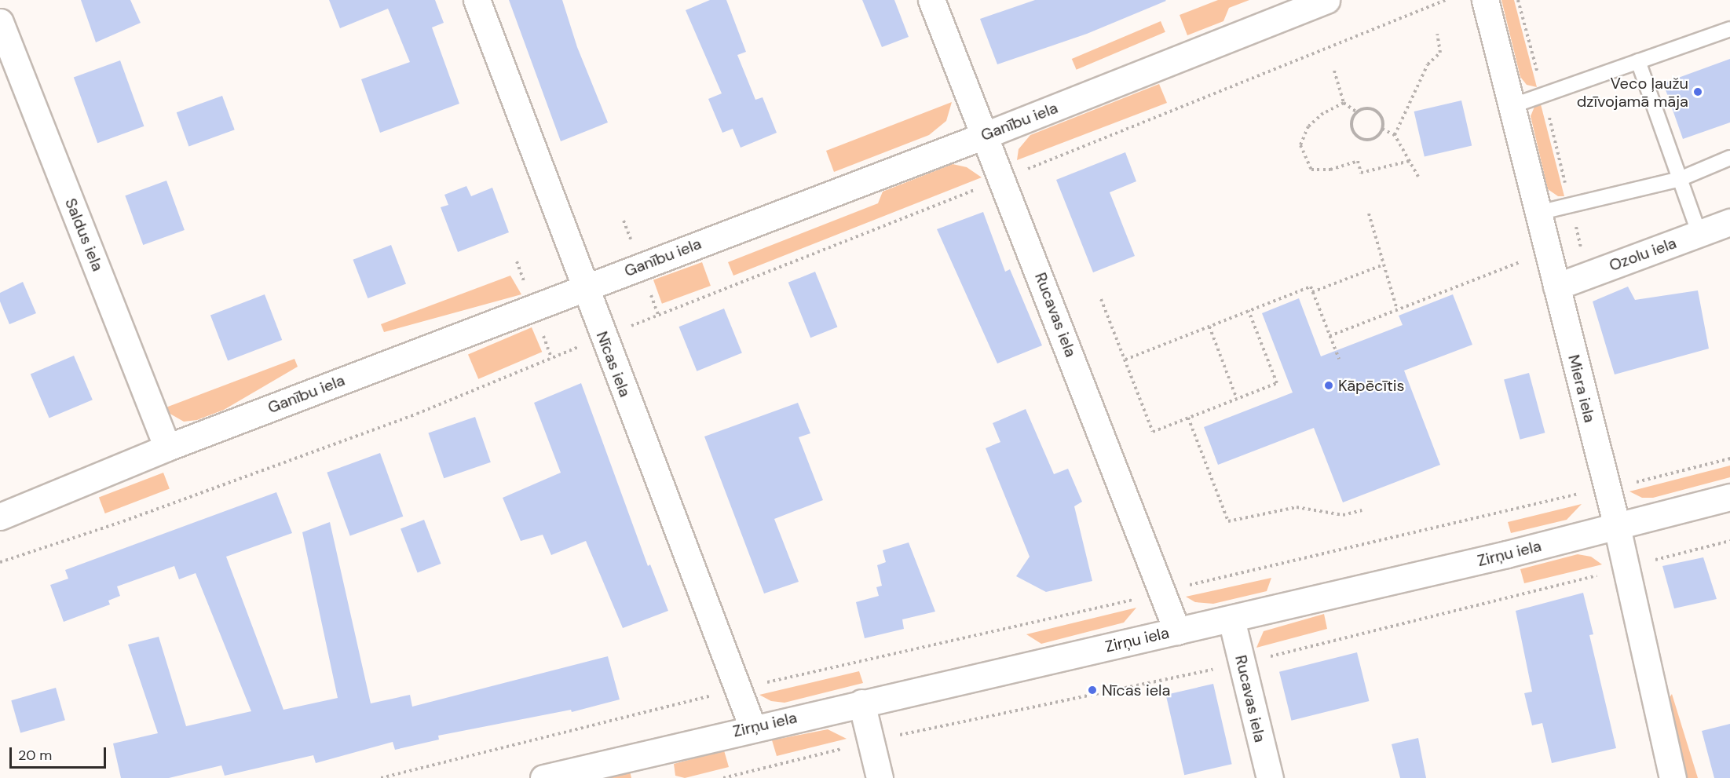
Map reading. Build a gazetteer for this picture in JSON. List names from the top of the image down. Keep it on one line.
{"streets":{"main road":["Ganību iela","Saldus iela","Ozolu iela","Rucavas iela","Nīcas iela","Miera iela","Zirņu iela"]},"crossings":[["Ganību iela","Saldus iela"],["Ganību iela","Rucavas iela"],["Ganību iela","Nīcas iela"],["Ozolu iela","Miera iela"],["Rucavas iela","Zirņu iela"],["Nīcas iela","Zirņu iela"],["Miera iela","Zirņu iela"]],"places":["Veco ļaužu dzīvojamā māja","Kāpēcītis","Nīcas iela"],"scale_bar":"20 m"}
